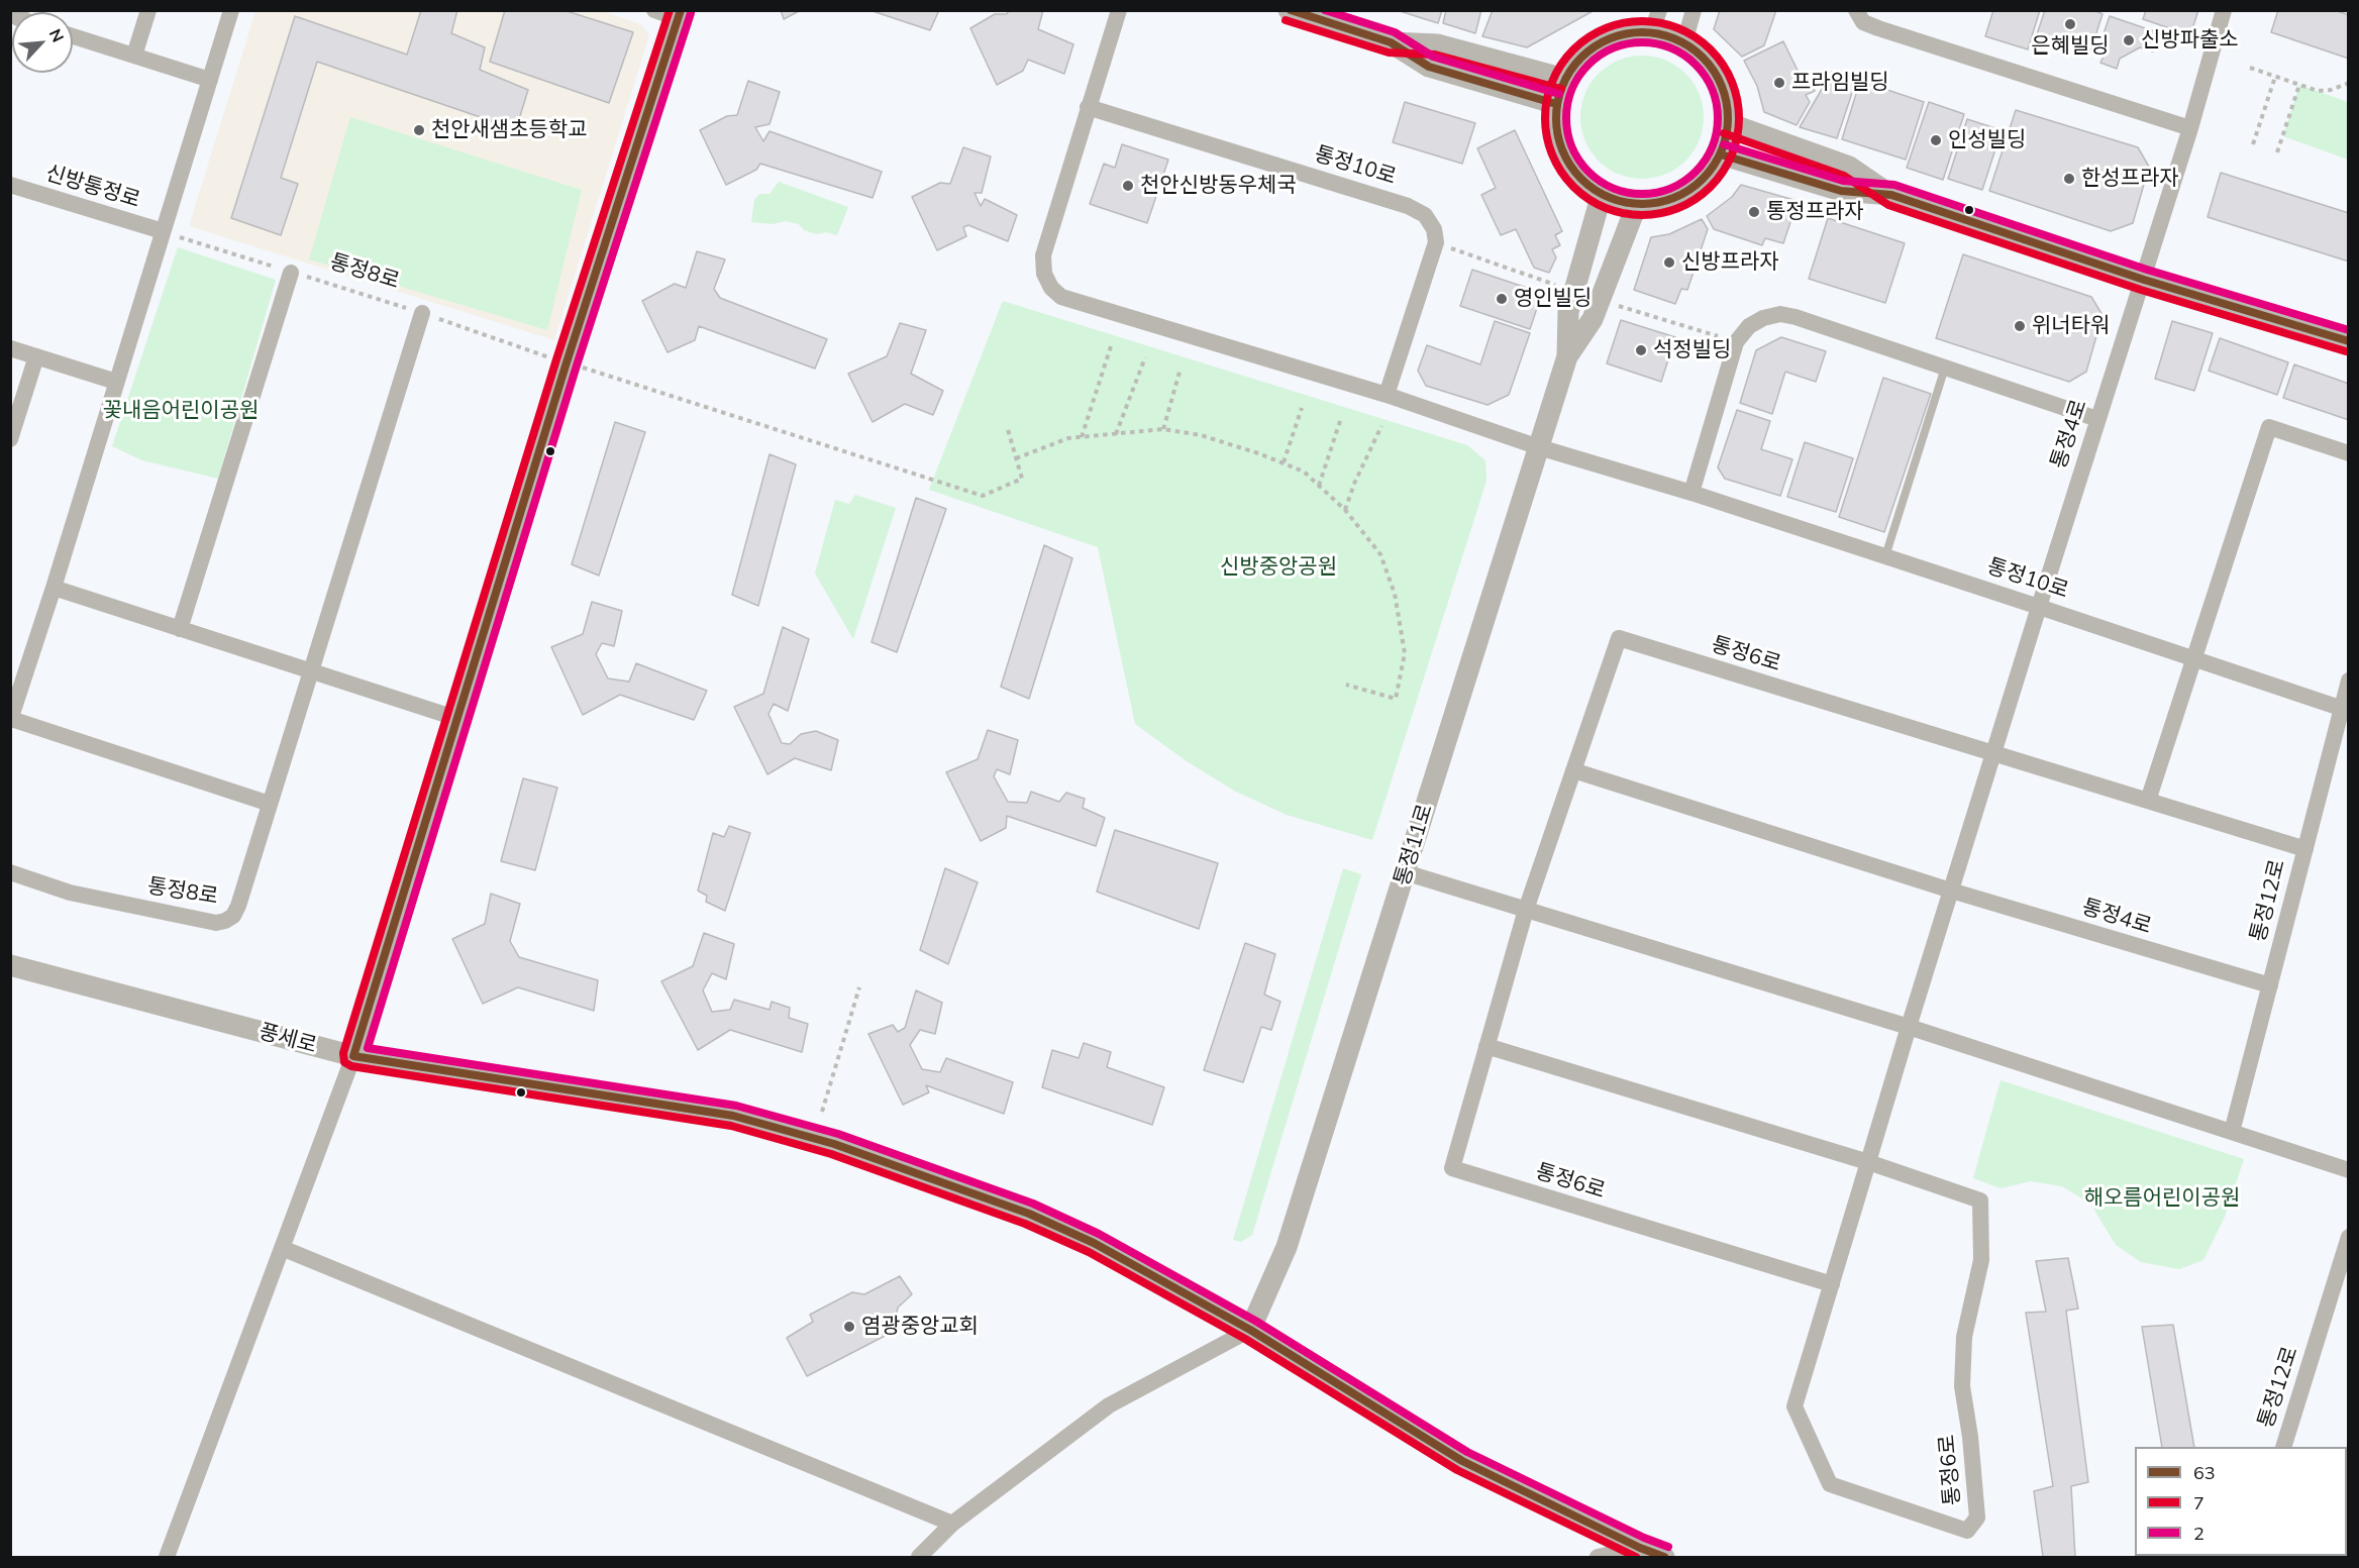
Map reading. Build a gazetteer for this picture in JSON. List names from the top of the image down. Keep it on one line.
{"streets":{"street":["통정10로","신방통정로","통정8로","통정4로","통정6로","통정11로","통정12로","풍세로"]},"crossings":[["통정10로","통정4로"],["통정10로","통정11로"],["통정10로","통정12로"],["신방통정로","통정8로"],["통정4로","통정6로"],["통정4로","통정12로"],["통정11로","풍세로"]],"parks":["꽃내음어린이공원","신방중앙공원","해오름어린이공원"],"places":["은혜빌딩","신방파출소","프라임빌딩","천안새샘초등학교","인성빌딩","한성프라자","천안신방동우체국","통정프라자","신방프라자","영인빌딩","위너타워","석정빌딩","염광중앙교회"],"lines":["transit line 63","transit line 7","transit line 2"],"legend":["63","7","2"],"north":"top right"}
